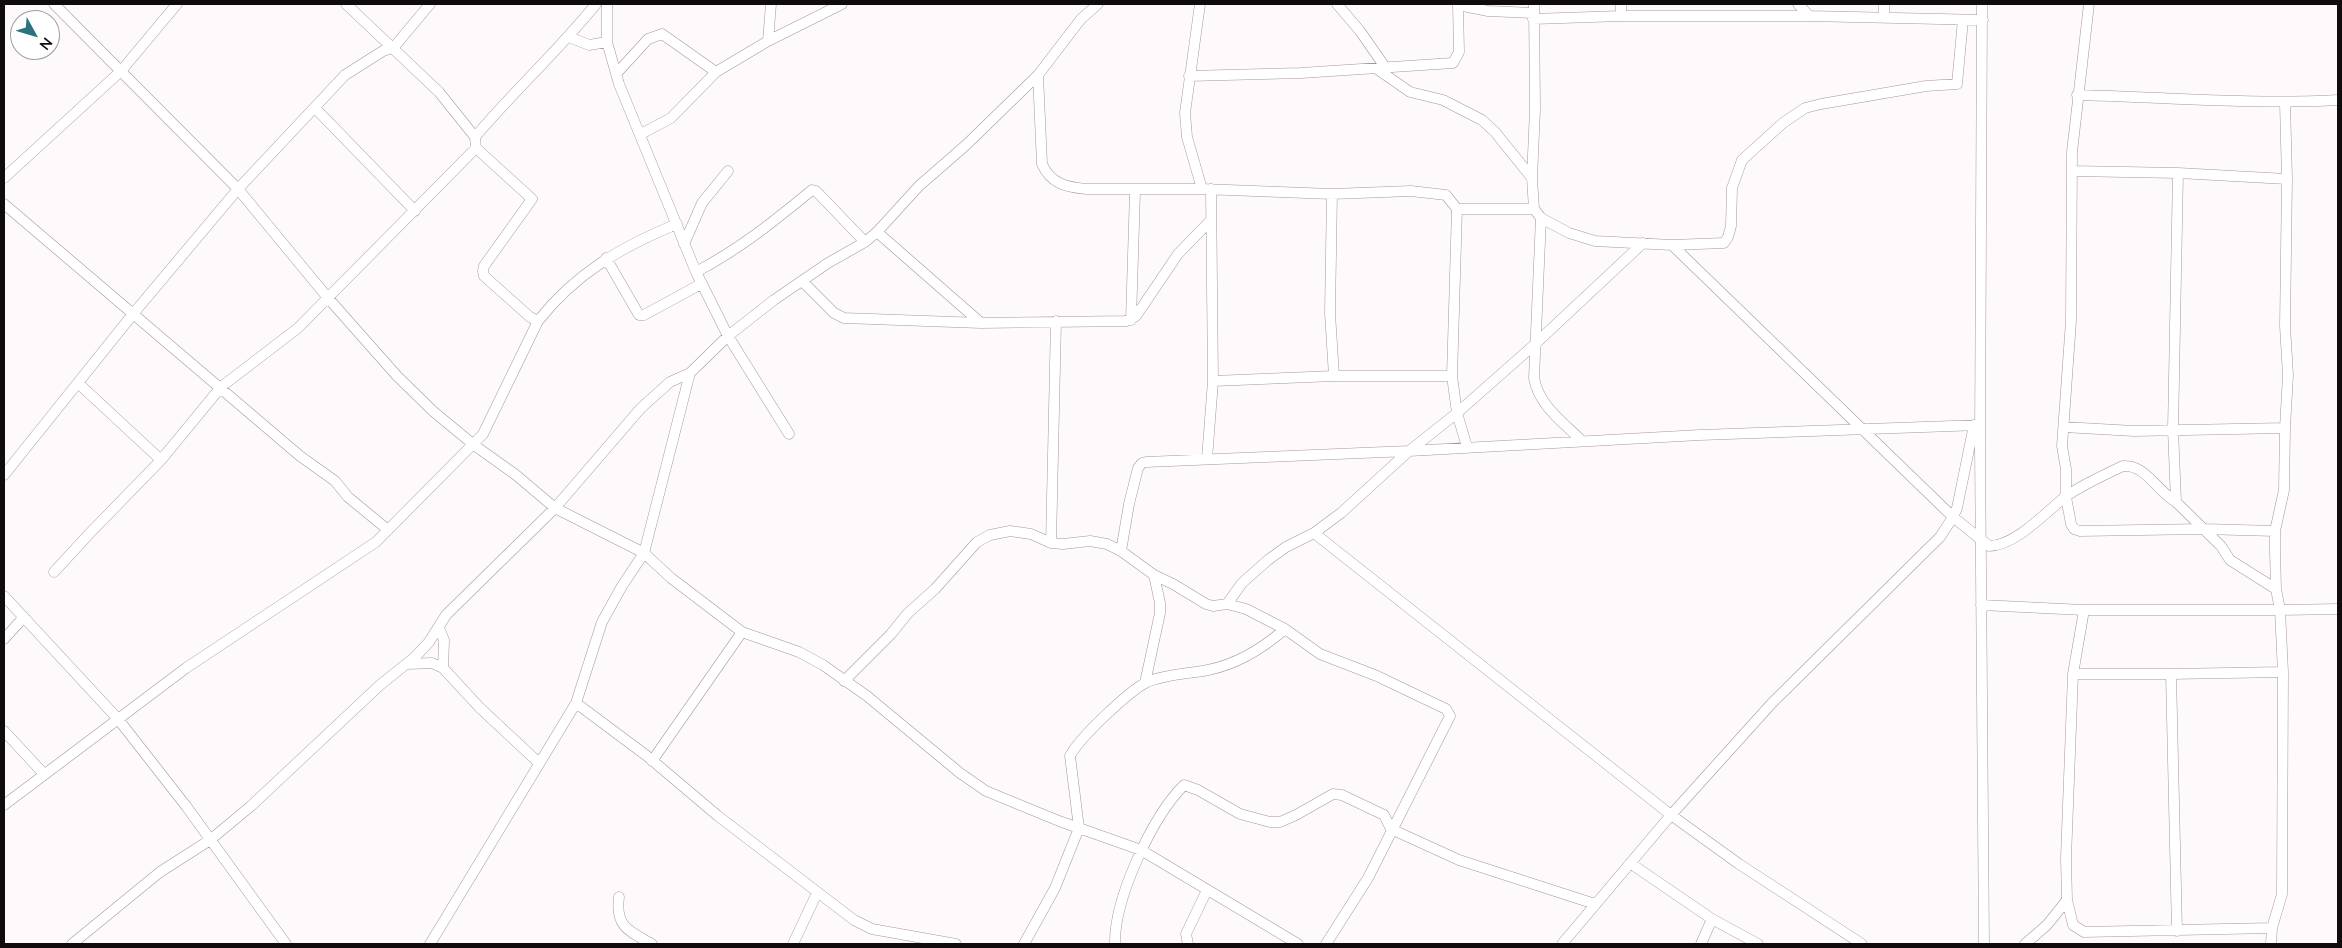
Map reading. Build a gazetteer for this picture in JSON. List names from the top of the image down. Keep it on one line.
{"north":"bottom right"}
